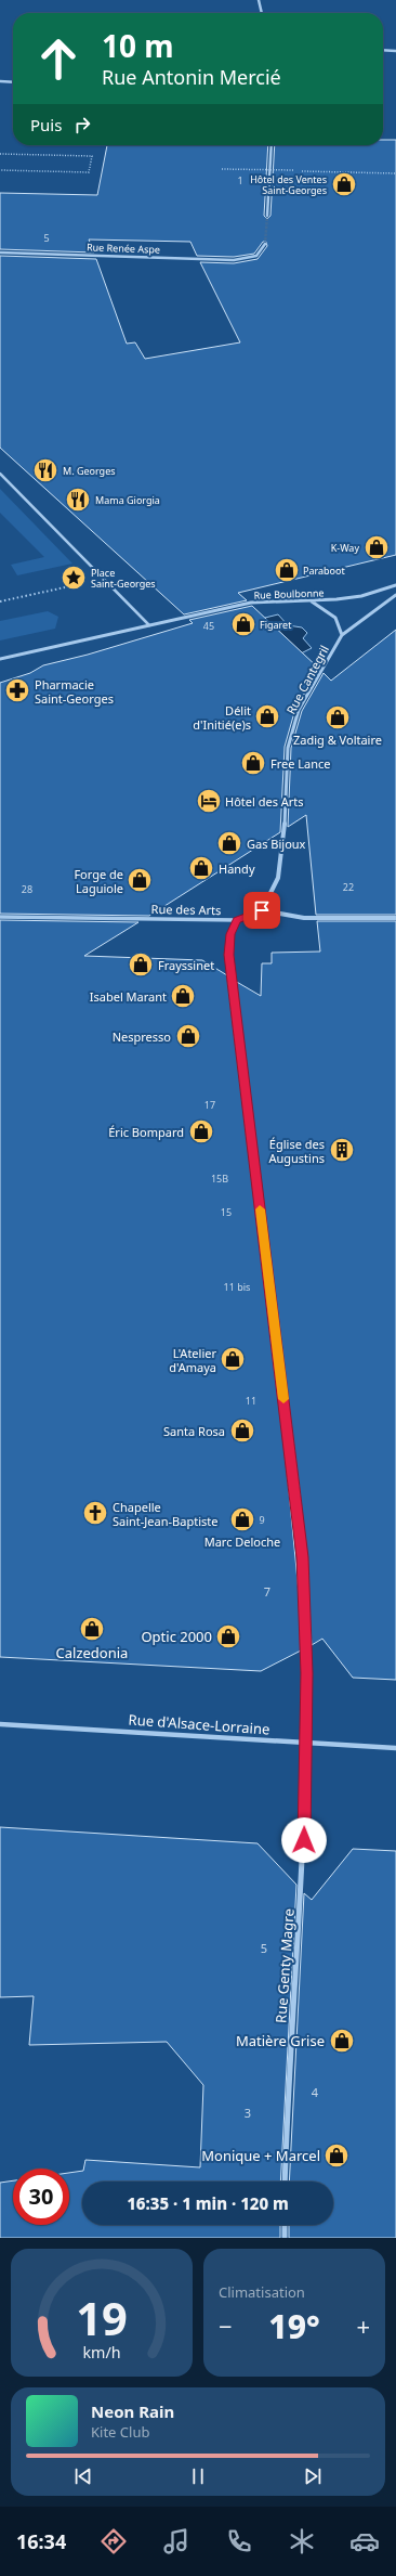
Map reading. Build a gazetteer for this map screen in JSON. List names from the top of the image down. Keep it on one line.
{"streets":{"street":["Rue Renée Aspe","Rue Boulbonne","Rue Cantegril","Rue des Arts","Rue d'Alsace-Lorraine","Rue Genty Magre"]},"crossings":[["Rue Boulbonne","Rue Cantegril"],["Rue Cantegril","Rue des Arts"],["Rue des Arts","Rue Genty Magre"],["Rue d'Alsace-Lorraine","Rue Genty Magre"]],"places":{"shop":["Hôtel des Ventes Saint-Georges","K-Way","Paraboot","Figaret","Délit d'Initié(e)s","Zadig & Voltaire","Free Lance","Gas Bijoux","Handy","Forge de Laguiole","Frayssinet","Isabel Marant","Nespresso","Éric Bompard","L'Atelier d'Amaya","Santa Rosa","Marc Deloche","Calzedonia","Optic 2000","Matière Grise","Monique + Marcel"],"restaurant":["M. Georges","Mama Giorgia"],"place":["Place Saint-Georges"],"pharmacy":["Pharmacie Saint-Georges"],"hotel":["Hôtel des Arts"],"building":["Église des Augustins"],"church":["Chapelle Saint-Jean-Baptiste"]},"house_numbers":["1","5","45","22","28","17","15B","15","11 bis","11","9","7","5","4","3"],"page":{"turn":["10 m","Rue Antonin Mercié"],"then":"Puis","limit":"30","trip":"16:35 · 1 min · 120 m","tile":"Climatisation","heat":["−","19°","+"],"song":["Neon Rain","Kite Club"],"tabs":"16:34","gauge":["19","km/h"]}}
